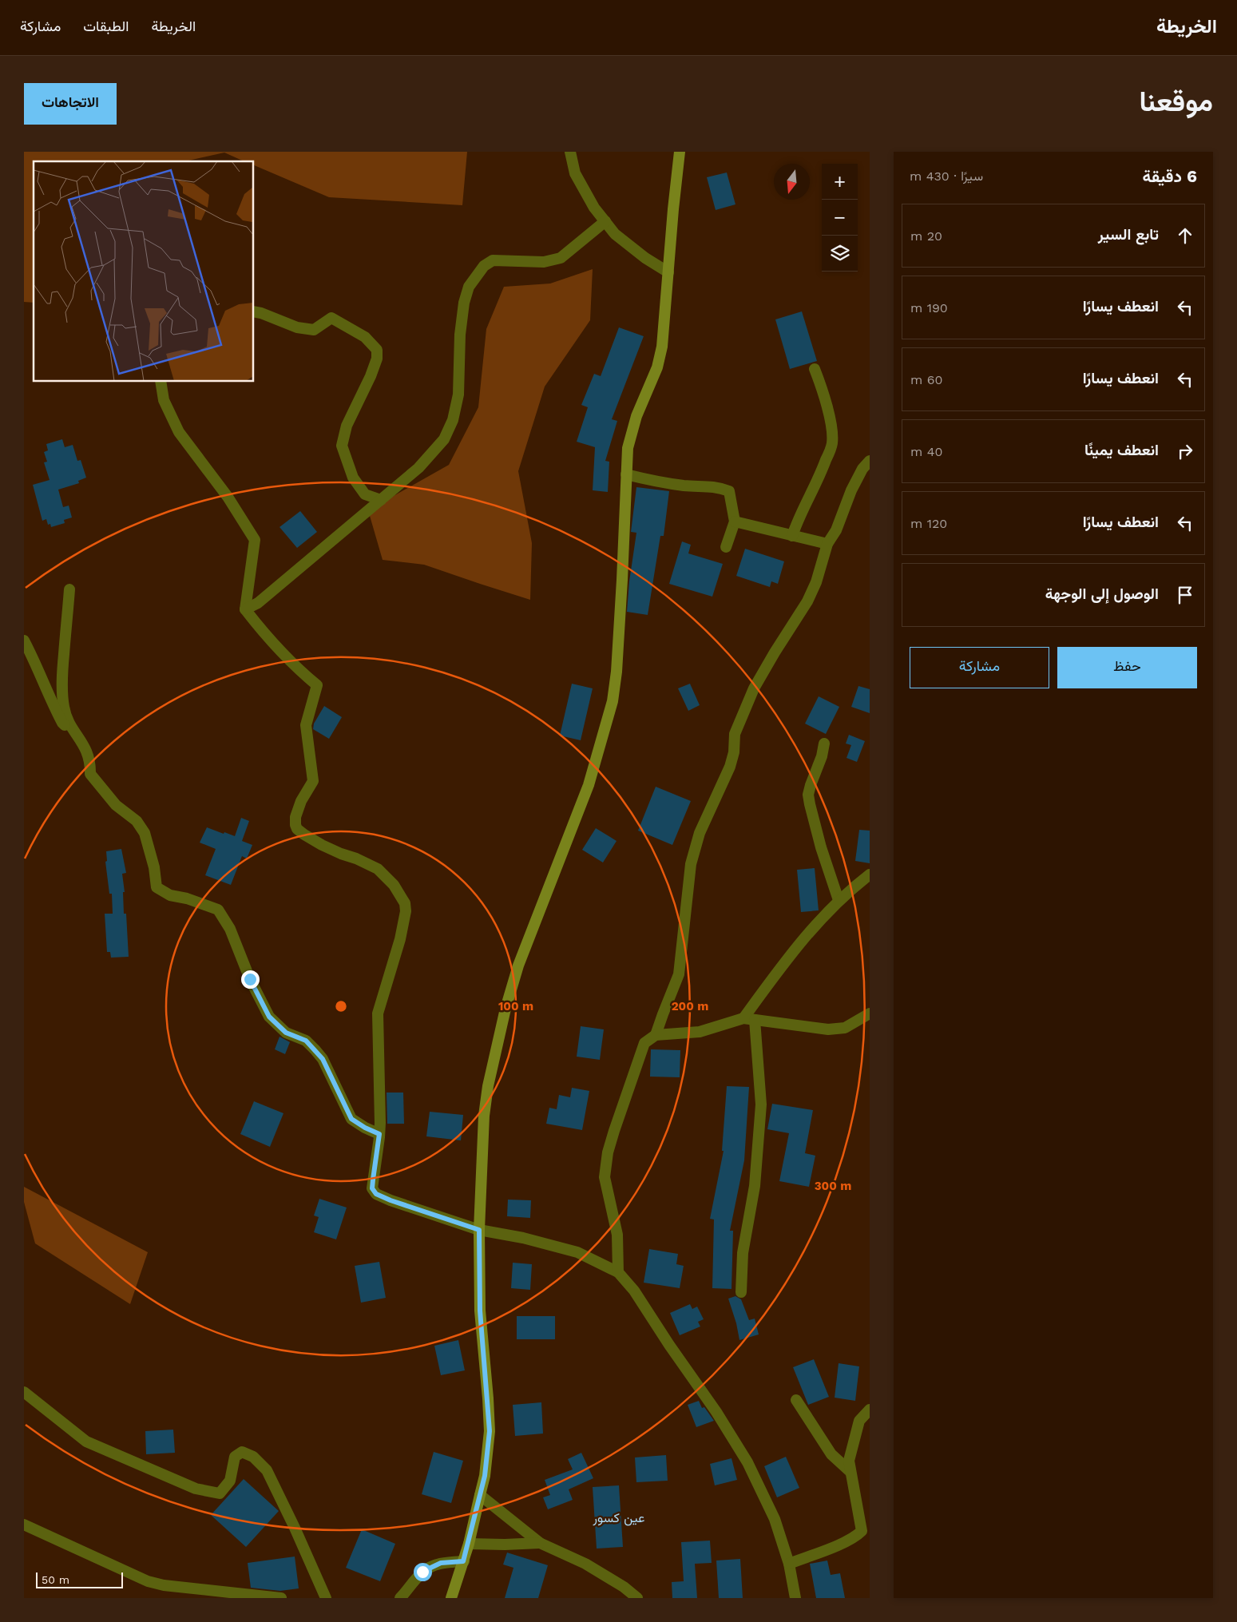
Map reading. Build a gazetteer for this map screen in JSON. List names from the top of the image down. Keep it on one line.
{"districts":["عين كسور"],"scale_bar":"50 m","north":"bottom","page":{"header":"الخريطة","nav":["الخريطة","الطبقات","مشاركة"],"title":"موقعنا","buttons":["الاتجاهات",["حفظ","مشاركة"]],"heading":["6 دقيقة","سيرًا · 430 m"],"map_buttons":["+","−"],"list":[["تابع السير","20 m"],["انعطف يسارًا","190 m"],["انعطف يسارًا","60 m"],["انعطف يمينًا","40 m"],["انعطف يسارًا","120 m"],"الوصول إلى الوجهة"],"scale":"50 m"},"rings":["100 m","200 m","300 m"]}
